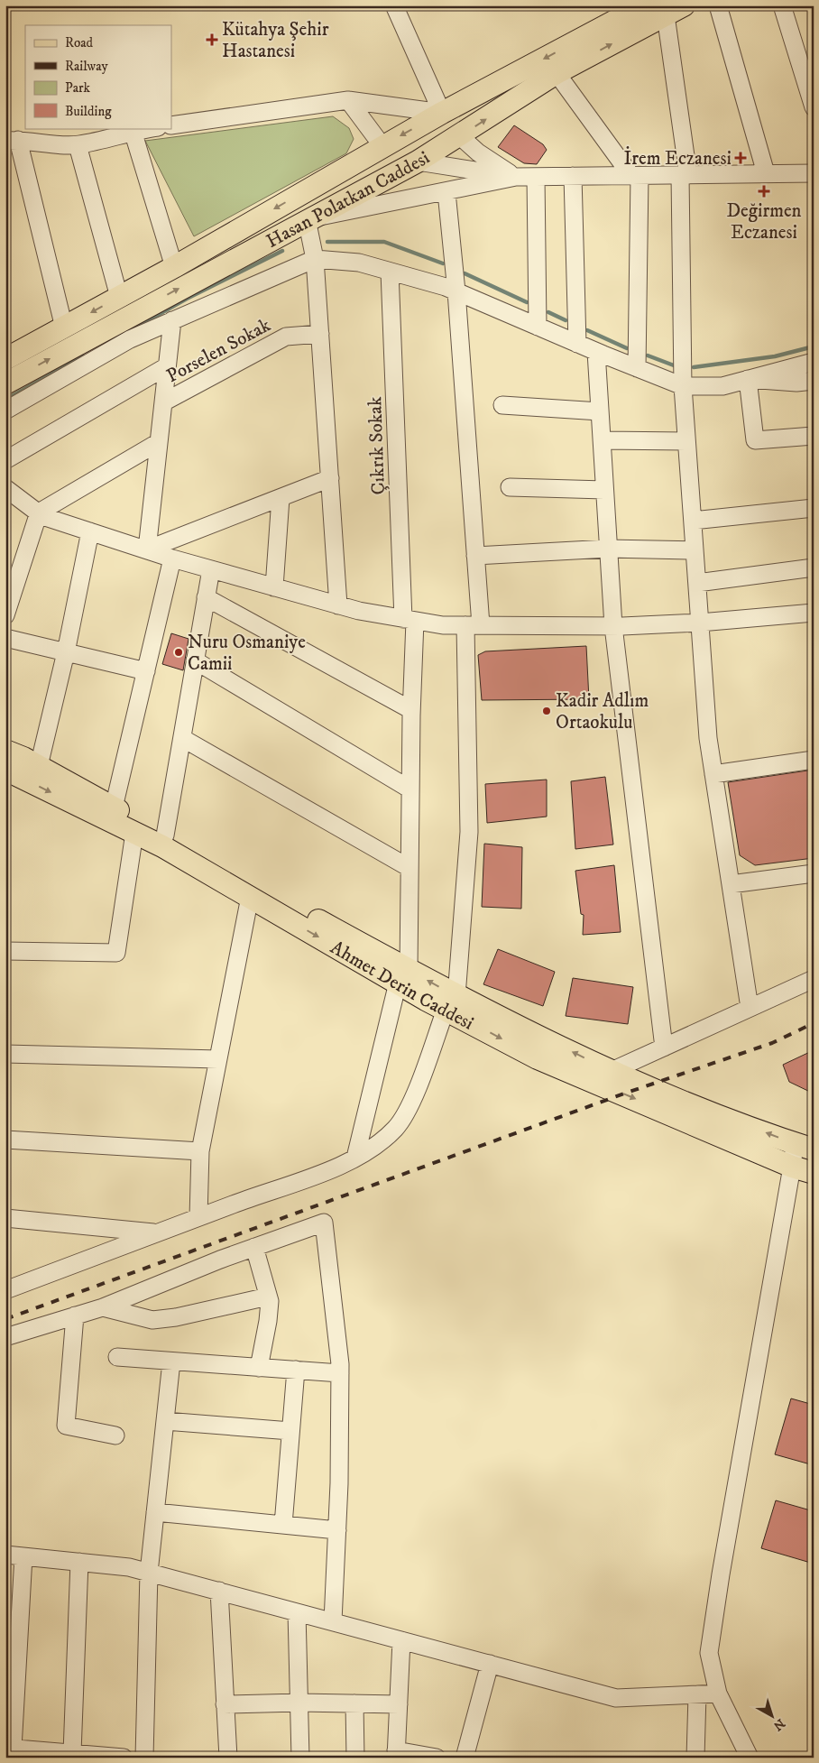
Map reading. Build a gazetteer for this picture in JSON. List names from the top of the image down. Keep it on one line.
{"streets":{"main road":["Hasan Polatkan Caddesi","Ahmet Derin Caddesi"],"street":["Porselen Sokak","Çıkrık Sokak"]},"crossings":[["Çıkrık Sokak","Ahmet Derin Caddesi"]],"places":{"health":["Kütahya Şehir Hastanesi","İrem Eczanesi","Değirmen Eczanesi"],"other":["Nuru Osmaniye Camii","Kadir Adlım Ortaokulu"]},"legend":["Road","Railway","Park","Building"],"north":"bottom right"}
